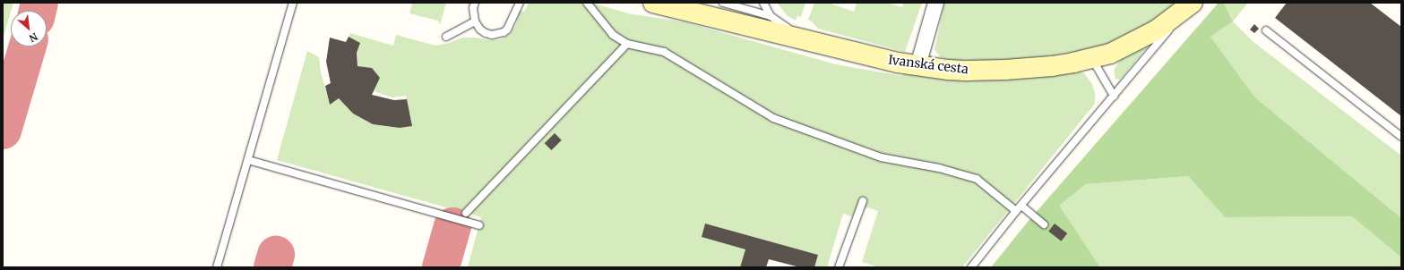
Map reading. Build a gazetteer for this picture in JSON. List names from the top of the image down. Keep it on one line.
{"streets":{"street":["Ivanská cesta"]},"north":"bottom right"}
